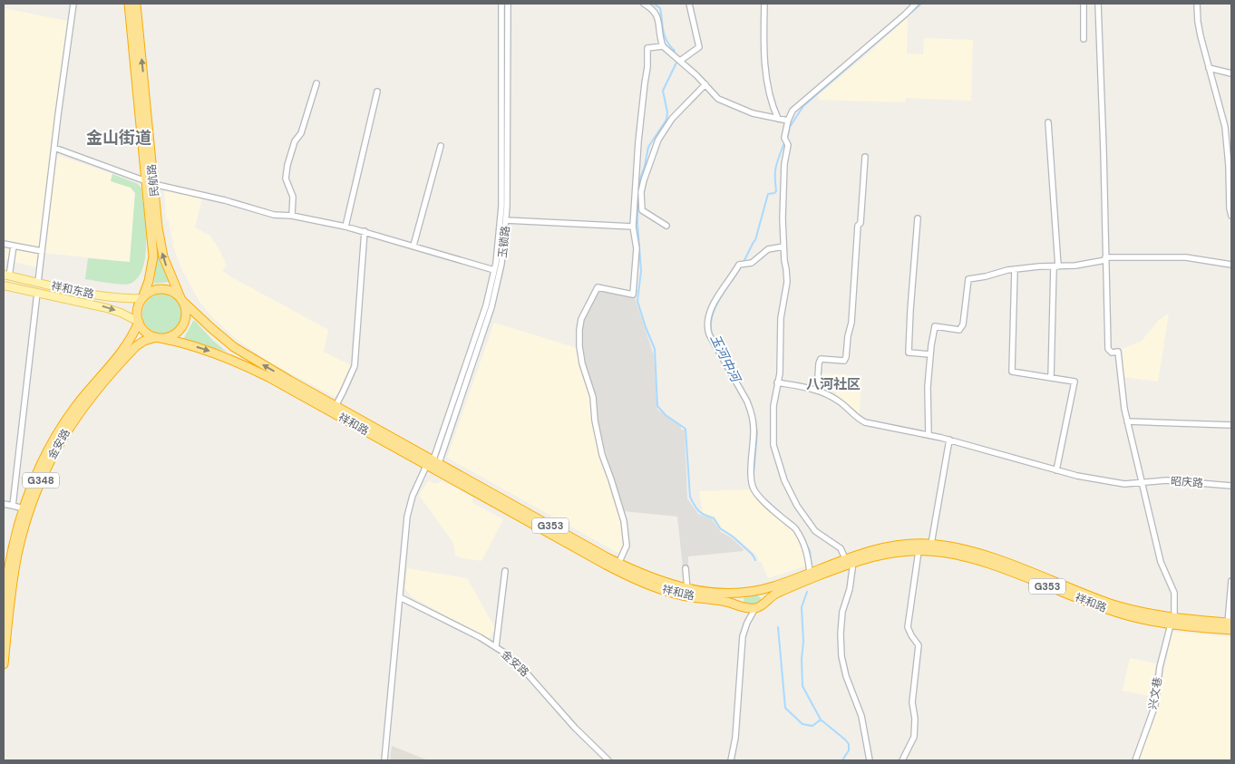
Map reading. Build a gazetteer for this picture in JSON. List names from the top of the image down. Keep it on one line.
{"streets":{"highway":["民航路","祥和路","金安路","G348","G353"],"main road":["祥和东路"],"street":["玉锁路","昭庆路","兴文巷"]},"crossings":[["民航路","祥和东路"],["民航路","祥和路"],["民航路","金安路"],["民航路","G348"],["玉锁路","祥和路"],["祥和东路","祥和路"],["祥和东路","金安路"],["祥和东路","G348"],["祥和路","金安路"],["祥和路","G348"],["祥和路","兴文巷"],["金安路","G348"],["昭庆路","兴文巷"]],"districts":["金山街道","八河社区"],"water":["玉河中河"]}
